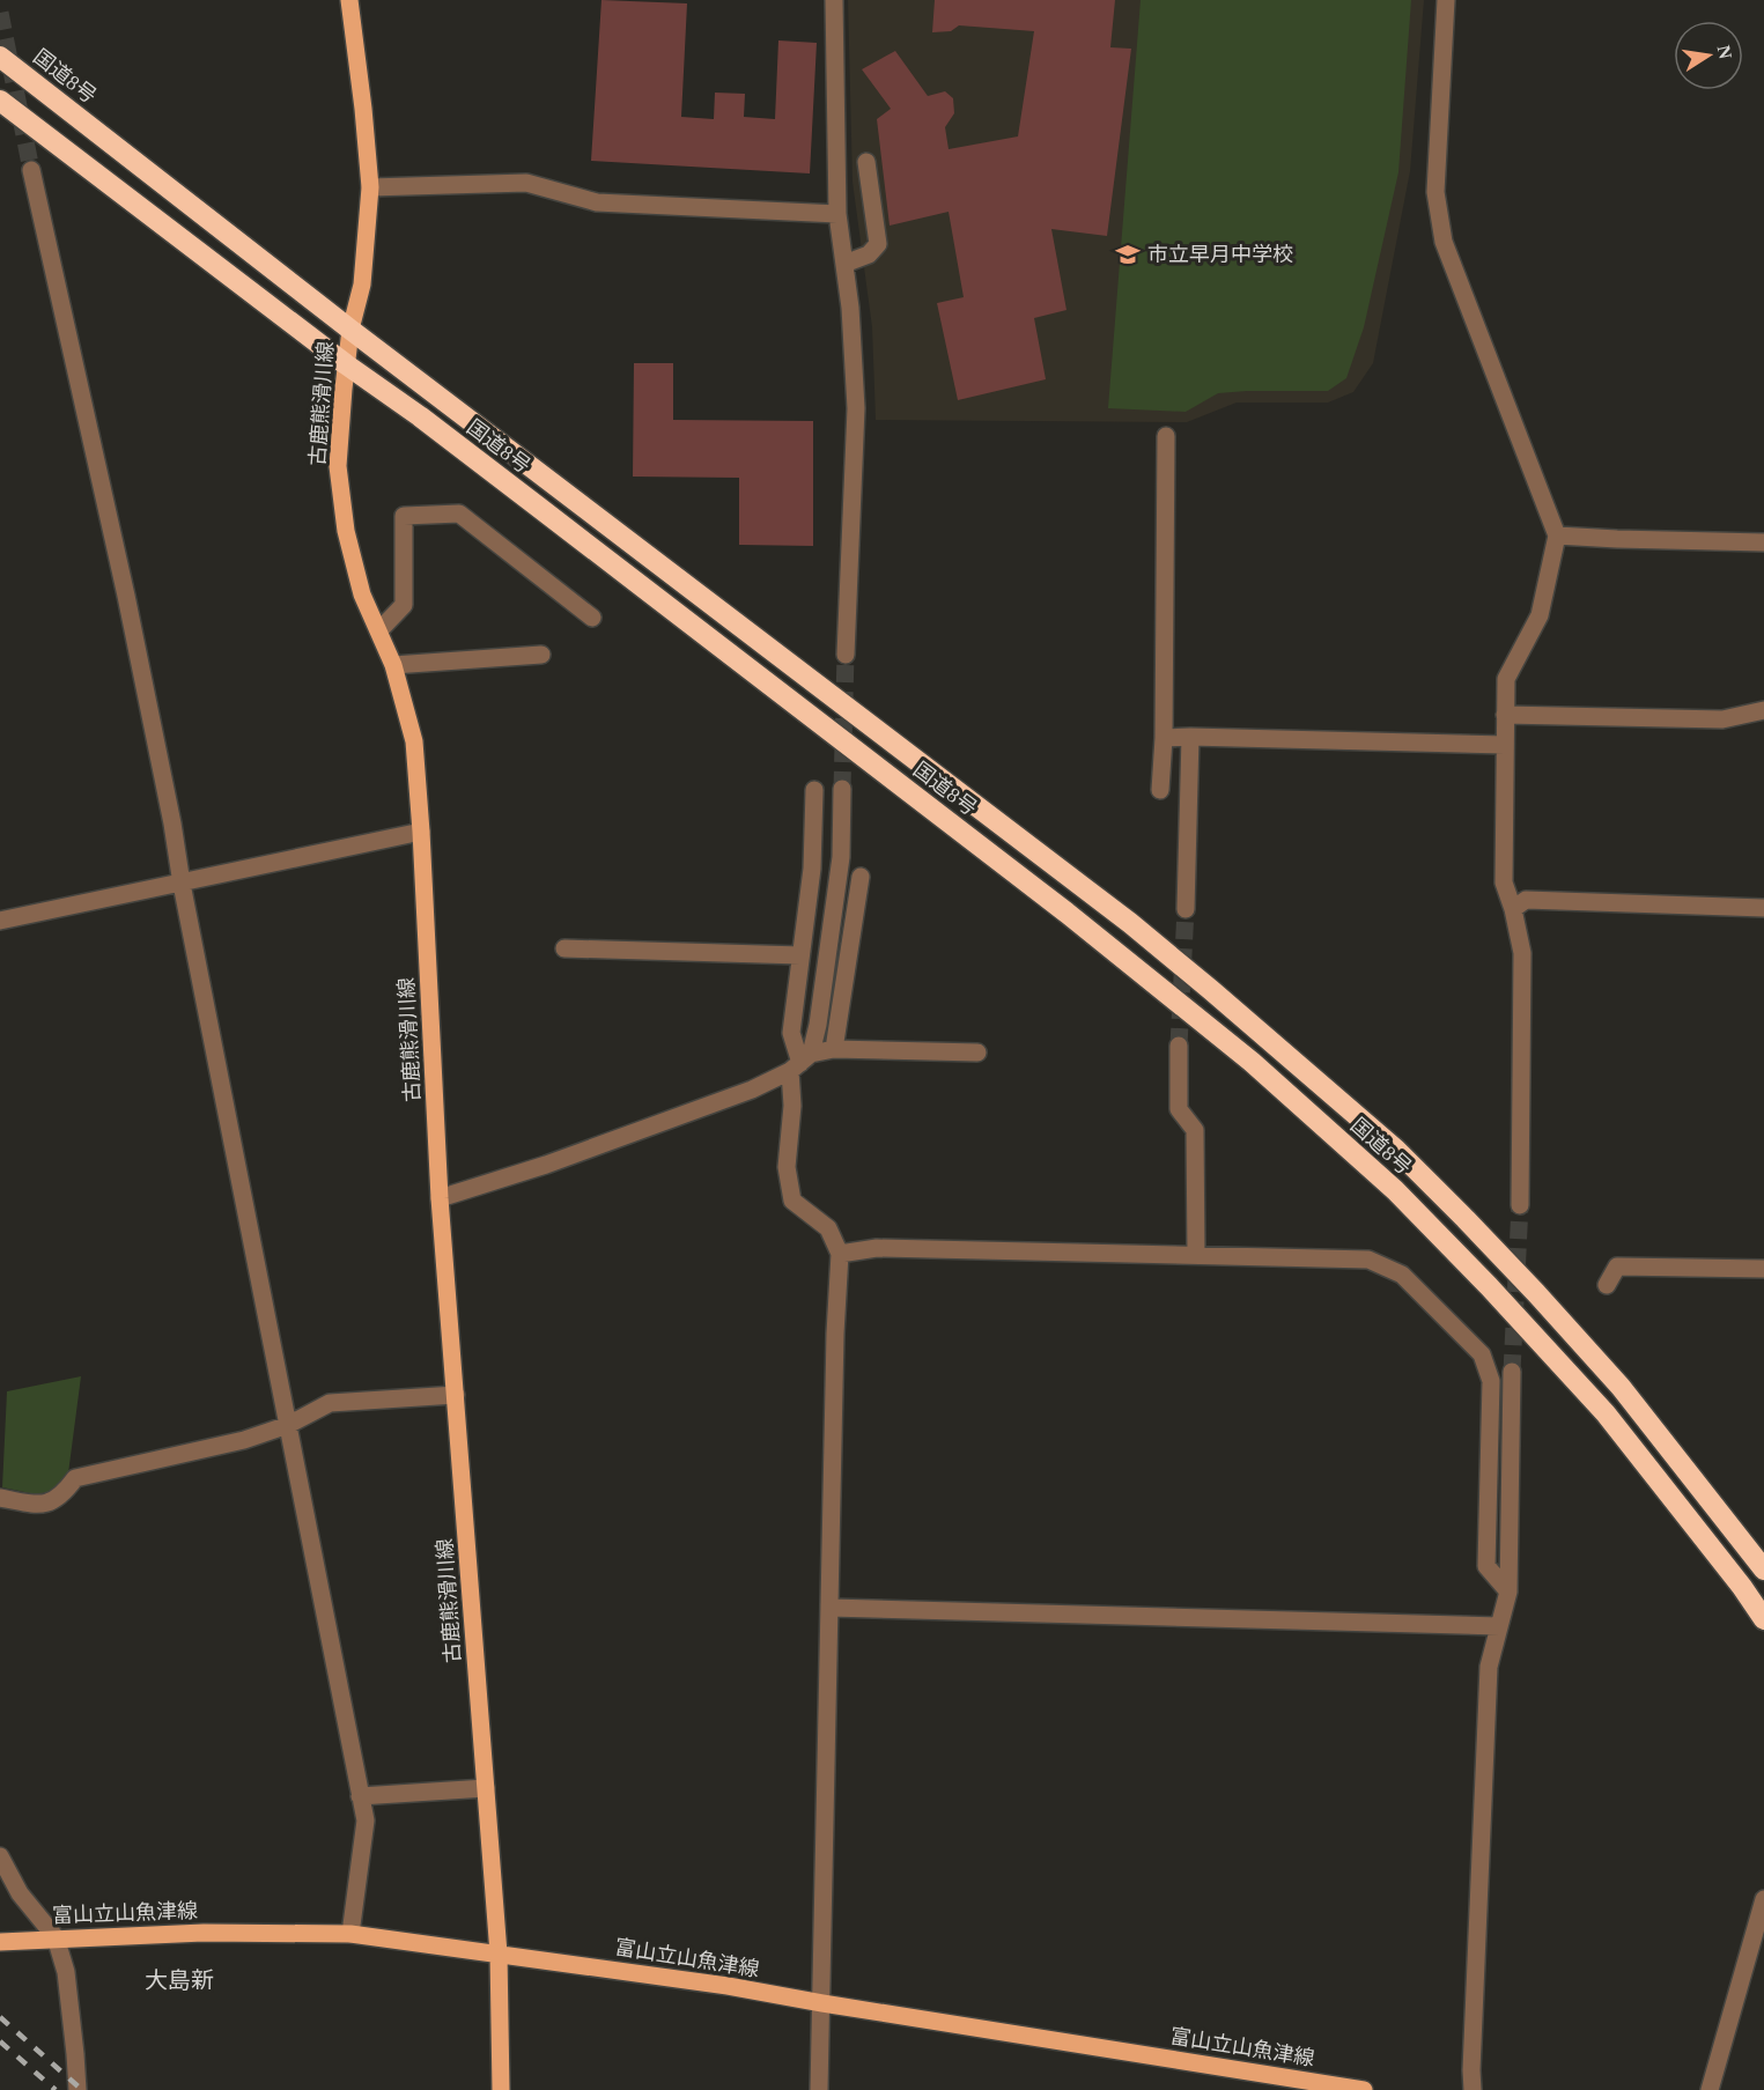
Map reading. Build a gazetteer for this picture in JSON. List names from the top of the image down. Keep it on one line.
{"streets":{"highway":["国道8号"],"main road":["古鹿熊滑川線","富山立山魚津線"]},"crossings":[["国道8号","古鹿熊滑川線"],["古鹿熊滑川線","富山立山魚津線"]],"districts":["大島新"],"places":{"school or university":["市立早月中学校"]},"north":"right"}
